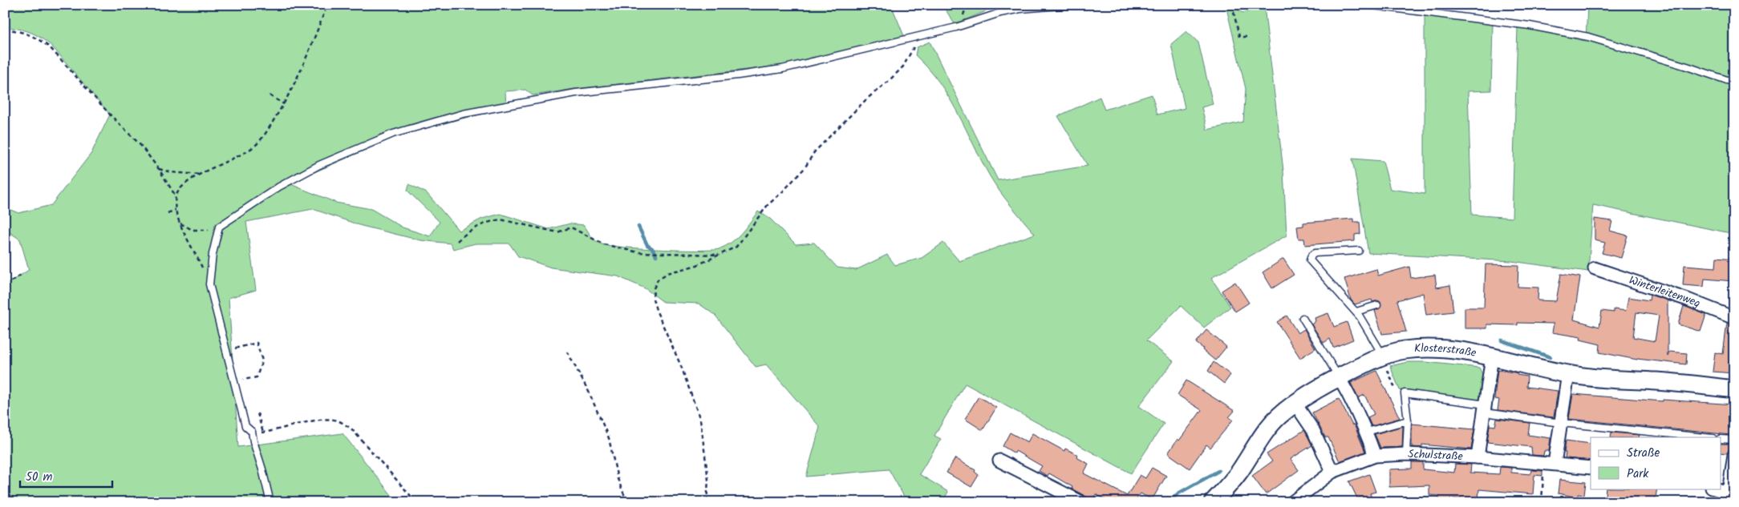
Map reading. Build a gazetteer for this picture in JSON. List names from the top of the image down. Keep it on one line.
{"streets":{"street":["Winterleitenweg","Klosterstraße","Schulstraße"]},"legend":["Straße","Park"],"scale_bar":"50 m"}
